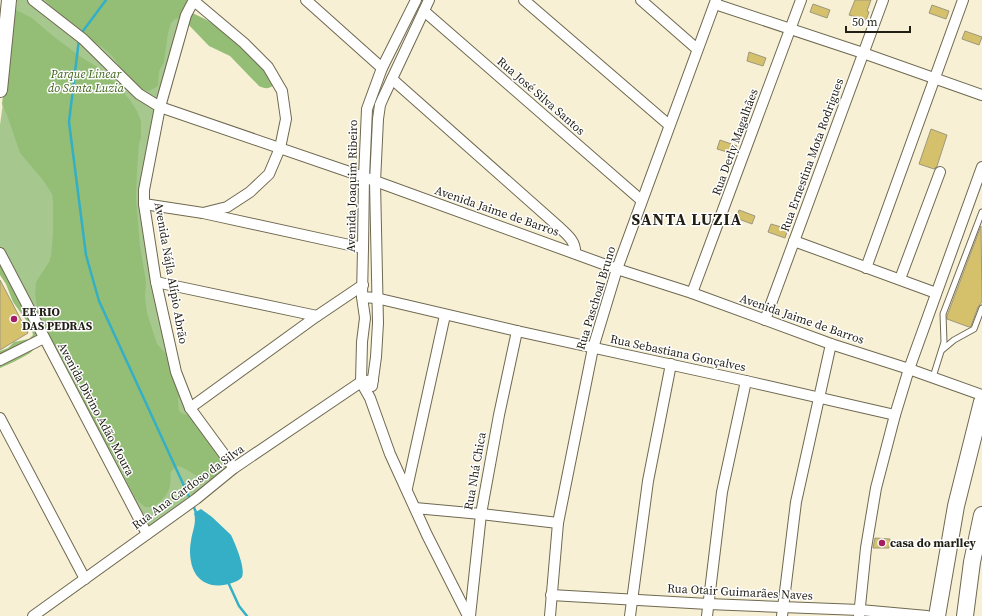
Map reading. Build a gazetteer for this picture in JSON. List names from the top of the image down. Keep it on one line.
{"streets":{"street":["Rua José Silva Santos","Rua Derly Magalhães","Rua Ernestina Mota Rodrigues","Avenida Joaquim Ribeiro","Avenida Jaime de Barros","Avenida Nájla Alípio Abrão","Rua Paschoal Bruno","Rua Sebastiana Gonçalves","Avenida Divino Adão Moura","Rua Nhá Chica","Rua Ana Cardoso da Silva","Rua Otair Guimarães Naves"]},"crossings":[["Rua José Silva Santos","Avenida Joaquim Ribeiro"],["Rua José Silva Santos","Rua Paschoal Bruno"],["Rua Derly Magalhães","Avenida Jaime de Barros"],["Rua Ernestina Mota Rodrigues","Avenida Jaime de Barros"],["Avenida Joaquim Ribeiro","Avenida Jaime de Barros"],["Avenida Joaquim Ribeiro","Rua Sebastiana Gonçalves"],["Avenida Joaquim Ribeiro","Rua Ana Cardoso da Silva"],["Avenida Jaime de Barros","Avenida Nájla Alípio Abrão"],["Avenida Jaime de Barros","Rua Paschoal Bruno"],["Avenida Nájla Alípio Abrão","Rua Ana Cardoso da Silva"],["Rua Paschoal Bruno","Rua Sebastiana Gonçalves"],["Rua Paschoal Bruno","Rua Otair Guimarães Naves"],["Rua Sebastiana Gonçalves","Rua Nhá Chica"],["Avenida Divino Adão Moura","Rua Ana Cardoso da Silva"]],"districts":["SANTA LUZIA"],"parks":["Parque Linear do Santa Luzia"],"places":["EE RIO DAS PEDRAS","casa do marlley"],"scale_bar":"50 m"}
